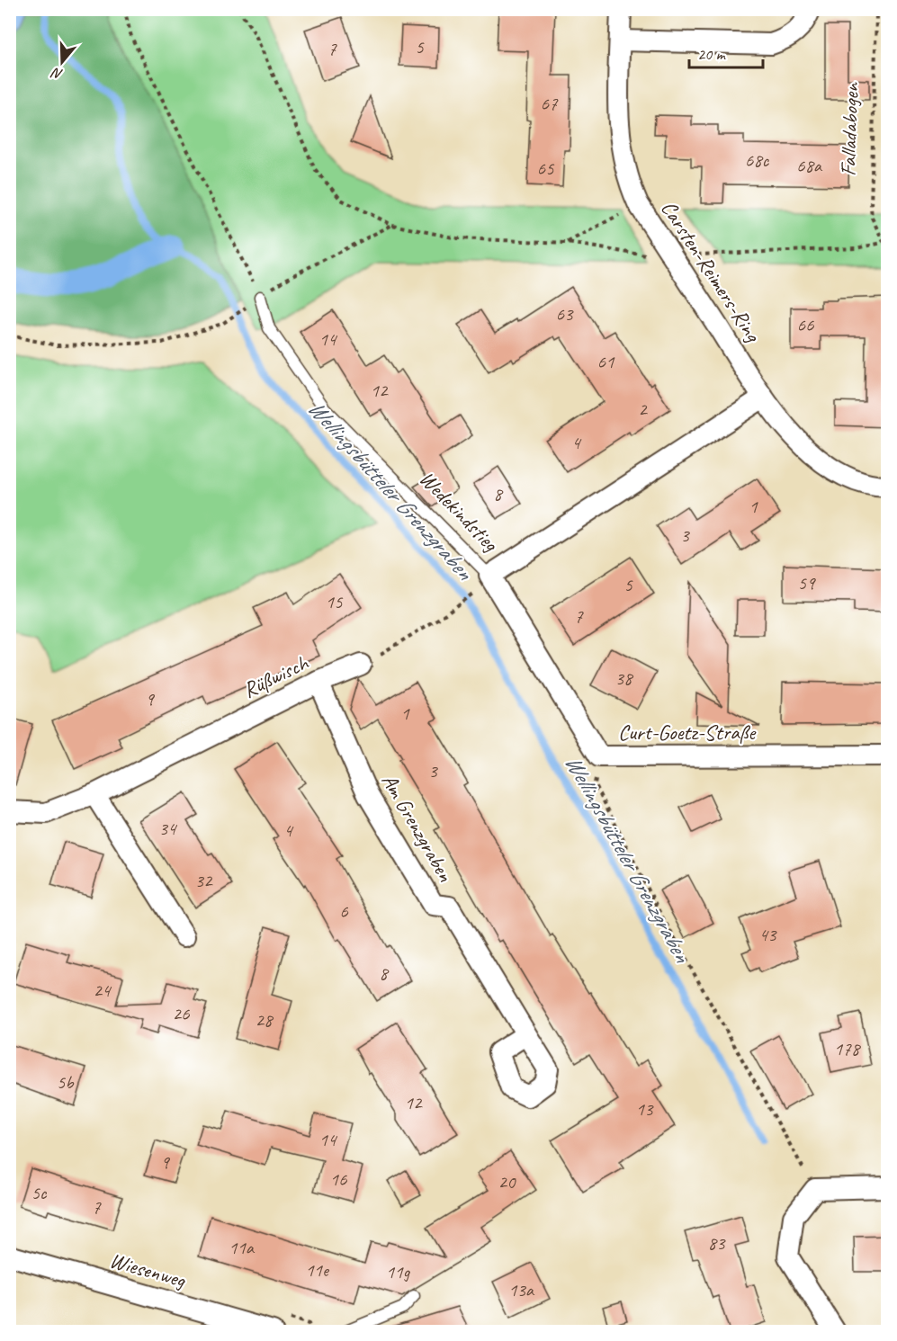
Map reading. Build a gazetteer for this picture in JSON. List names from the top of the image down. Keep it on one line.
{"streets":{"street":["Carsten-Reimers-Ring","Wedekindstieg","Rüßwisch","Curt-Goetz-Straße","Am Grenzgraben","Wiesenweg"],"path":["Falladabogen"]},"crossings":[["Carsten-Reimers-Ring","Wedekindstieg"],["Wedekindstieg","Curt-Goetz-Straße"],["Rüßwisch","Am Grenzgraben"]],"water":["Wellingsbütteler Grenzgraben"],"house_numbers":["5","7","67","68c","68a","65","63","66","14","61","12","2","4","8","1","3","59","5","15","7","38","9","1","3","34","4","32","6","43","8","24","26","28","178","5b","12","13","14","9","16","20","5c","7","83","11a","11e","11g","13a"],"scale_bar":"20 m","north":"bottom"}
